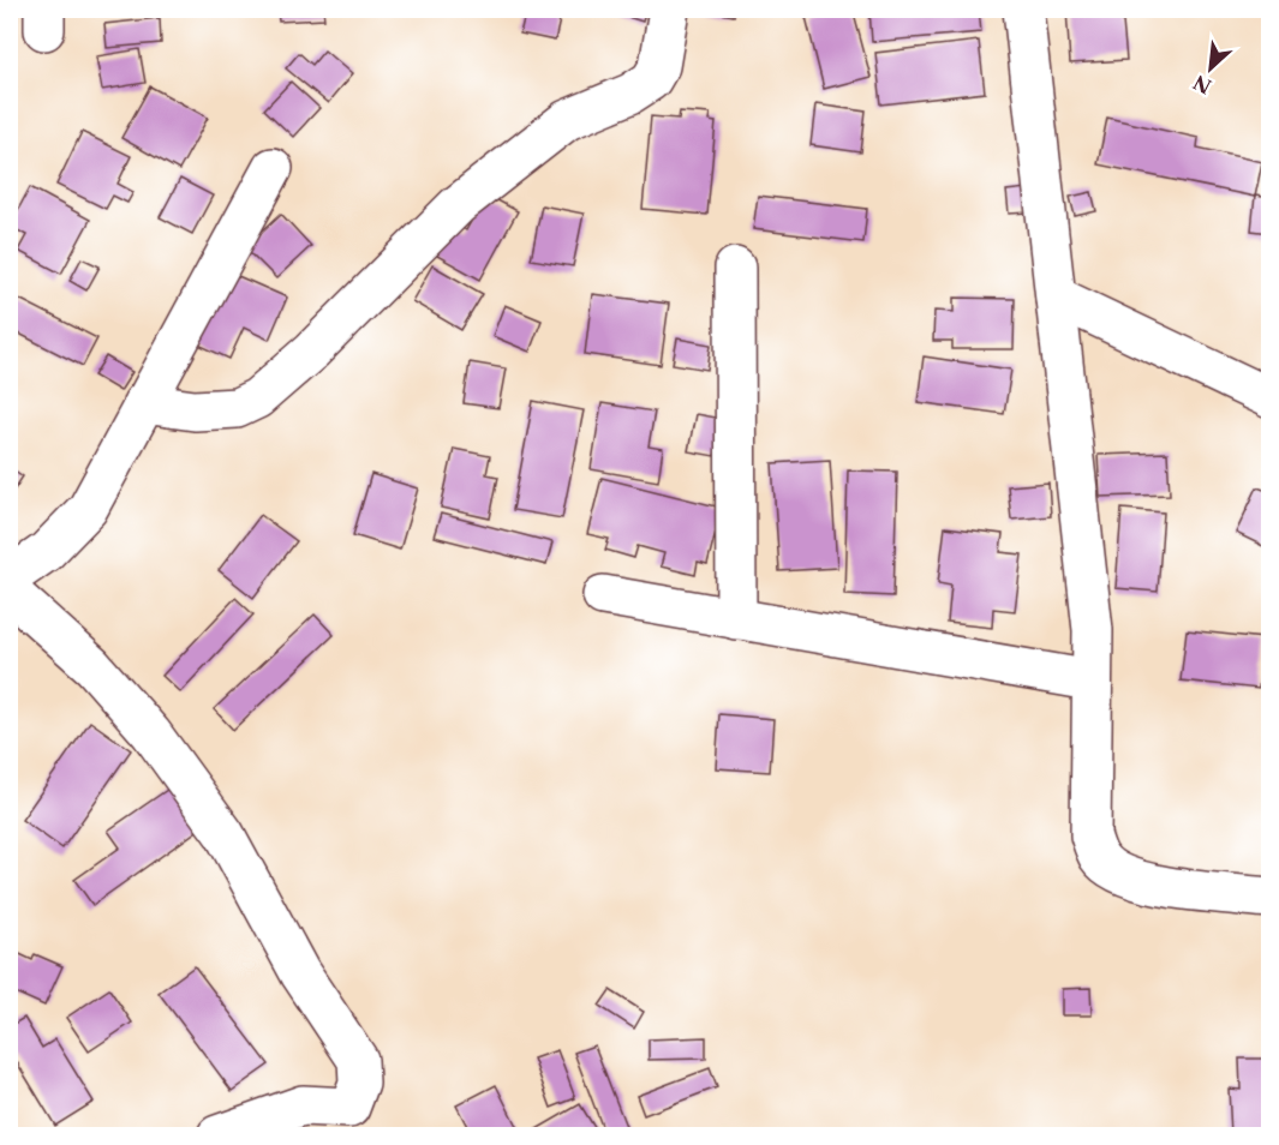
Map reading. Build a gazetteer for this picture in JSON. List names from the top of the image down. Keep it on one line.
{"north":"bottom left"}
